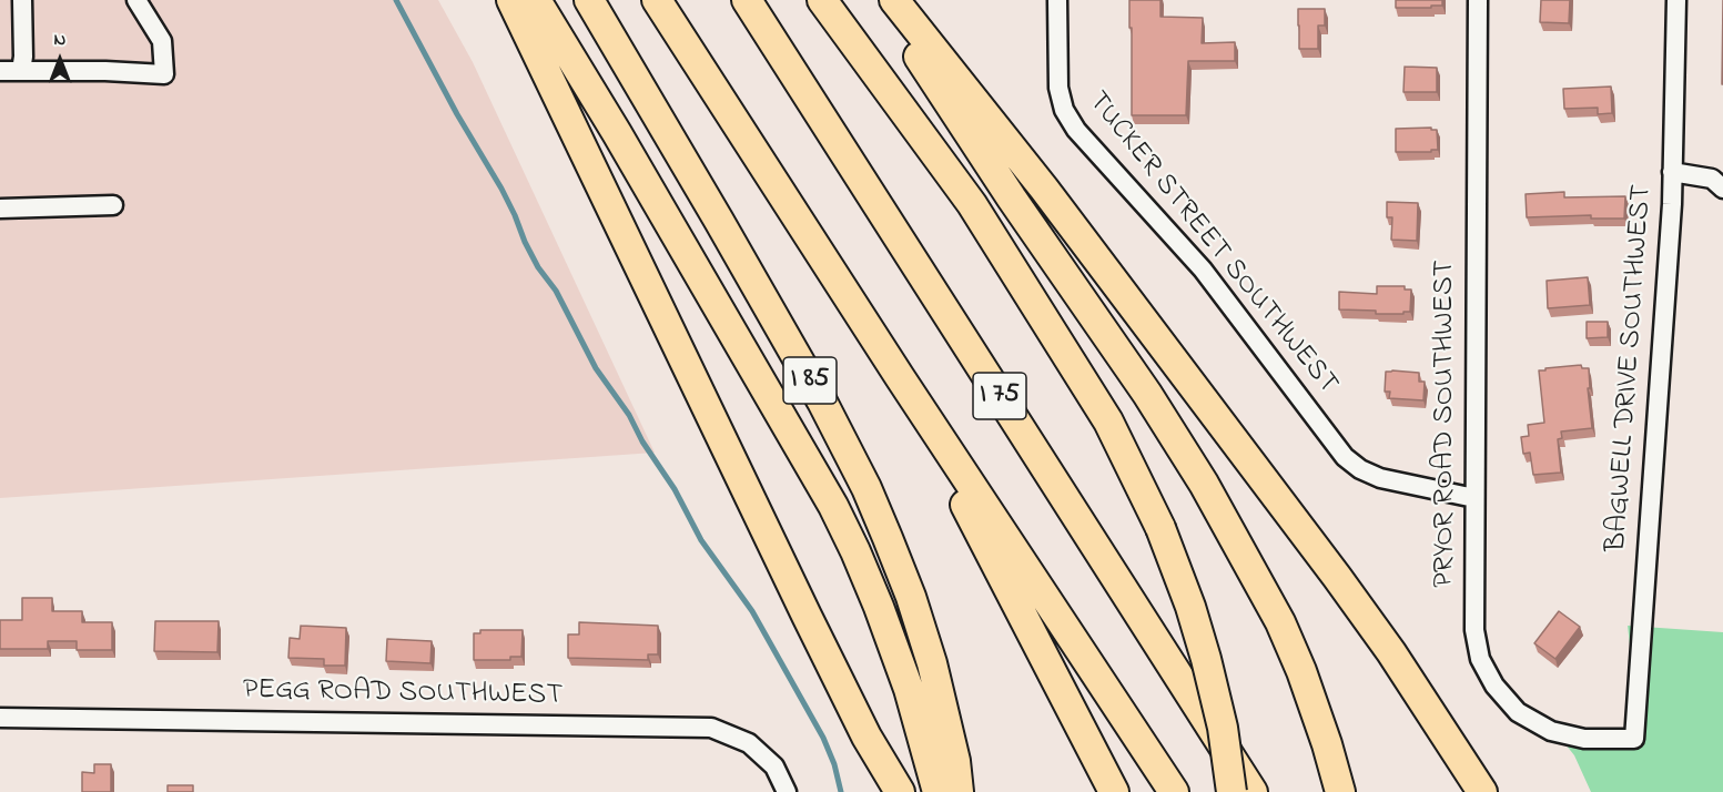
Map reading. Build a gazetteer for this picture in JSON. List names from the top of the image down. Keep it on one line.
{"streets":{"highway":["I 85","I 75"],"street":["TUCKER STREET SOUTHWEST","BAGWELL DRIVE SOUTHWEST","PRYOR ROAD SOUTHWEST","PEGG ROAD SOUTHWEST"]},"crossings":[["TUCKER STREET SOUTHWEST","PRYOR ROAD SOUTHWEST"],["BAGWELL DRIVE SOUTHWEST","PRYOR ROAD SOUTHWEST"]],"north":"top"}
